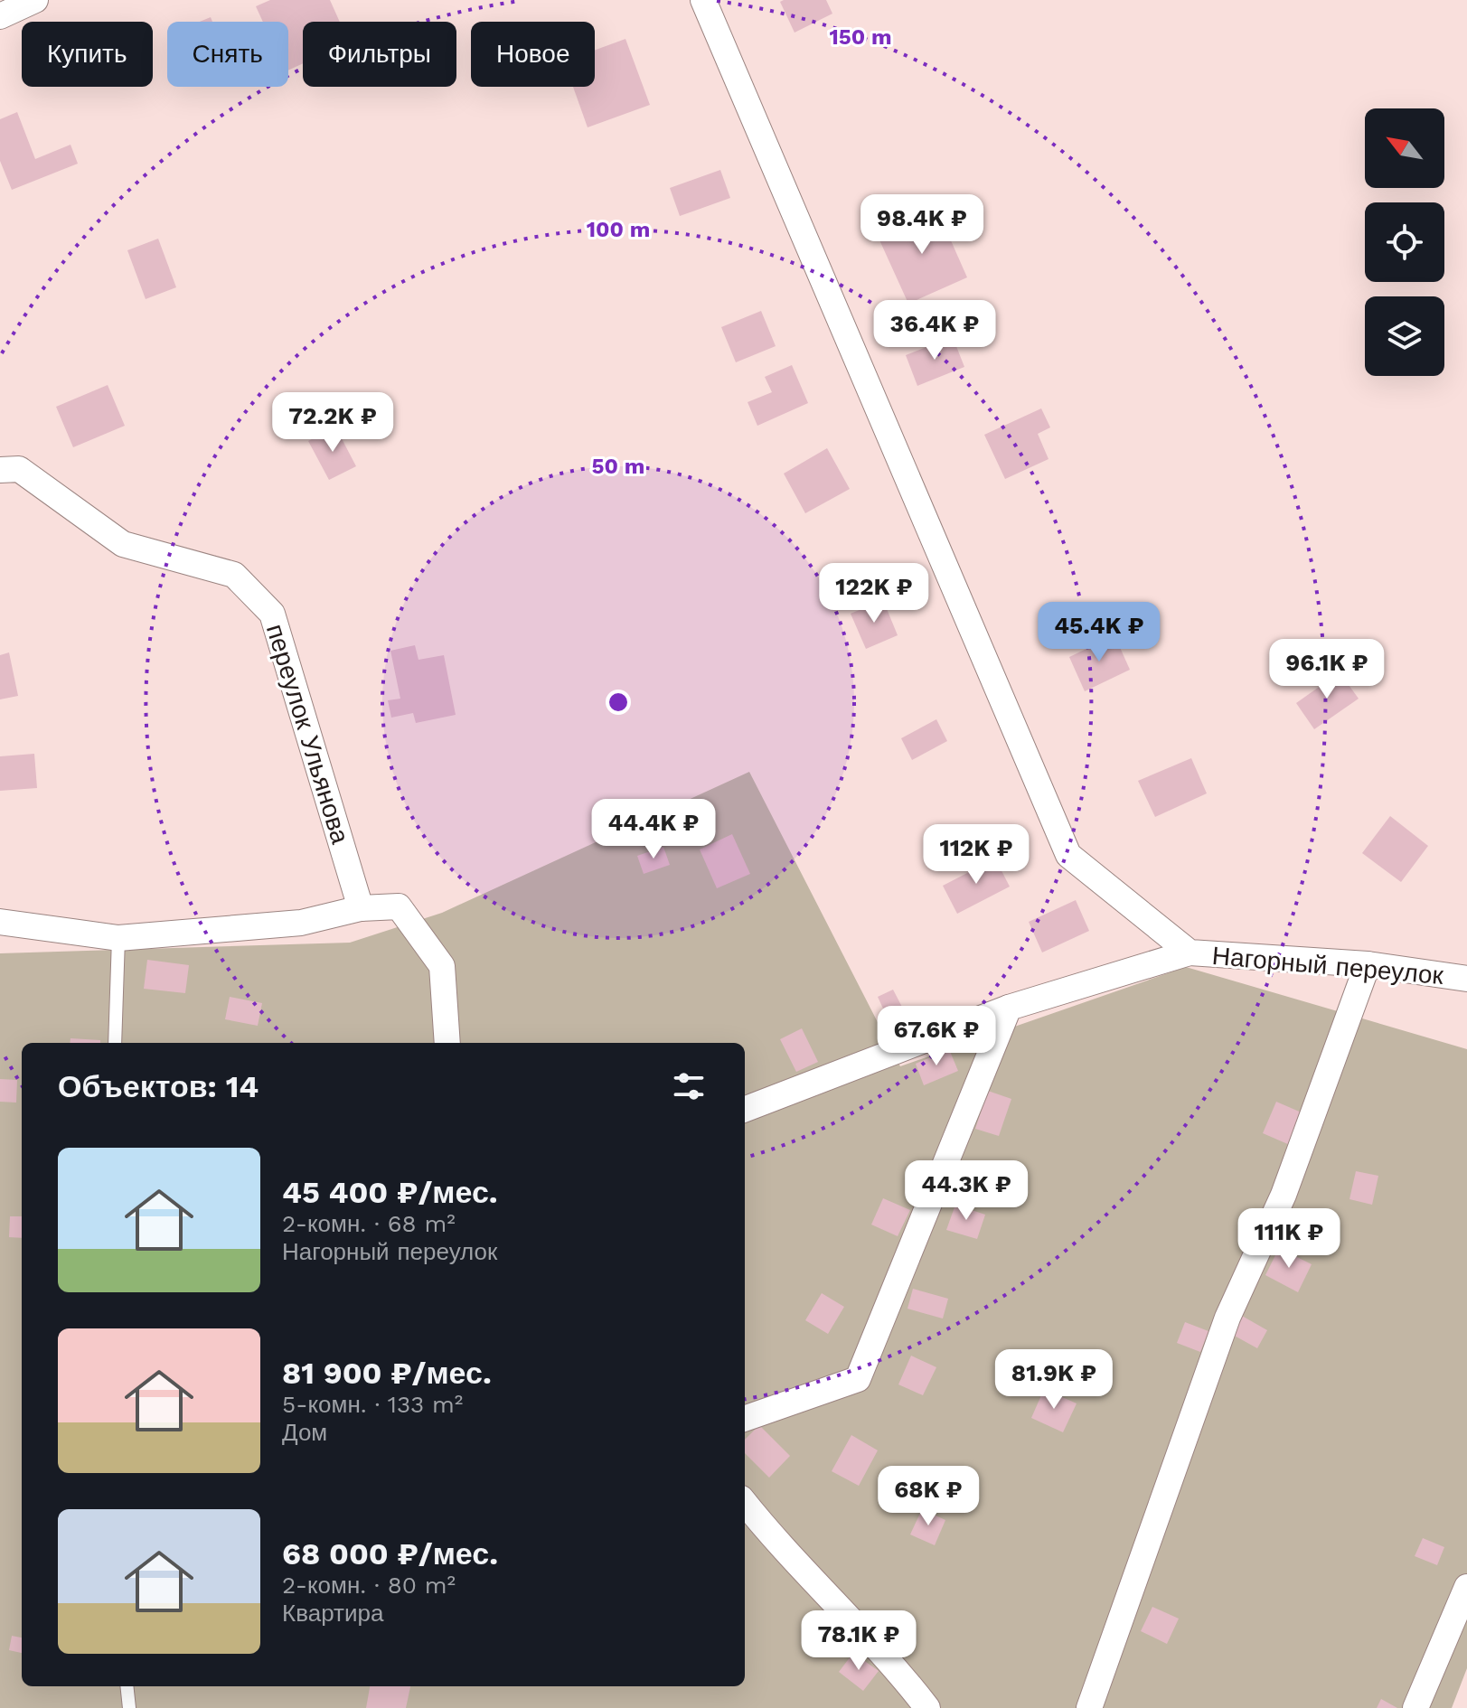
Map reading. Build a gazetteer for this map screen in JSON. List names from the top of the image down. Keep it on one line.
{"streets":{"street":["переулок Ульянова","Нагорный переулок"]},"north":"top left","page":{"chip":["Купить","Снять","Фильтры","Новое"],"price":["98.4K ₽","36.4K ₽","72.2K ₽","122K ₽","45.4K ₽","96.1K ₽","44.4K ₽","112K ₽","67.6K ₽","44.3K ₽","111K ₽","81.9K ₽","68K ₽","78.1K ₽"],"heading":"Объектов: 14","list":[{"name":"45 400 ₽/мес.","note":"2-комн. · 68 m² · Нагорный переулок"},{"name":"81 900 ₽/мес.","note":"5-комн. · 133 m² · Дом"},{"name":"68 000 ₽/мес.","note":"2-комн. · 80 m² · Квартира"}]},"rings":["150 m","100 m","50 m"]}
